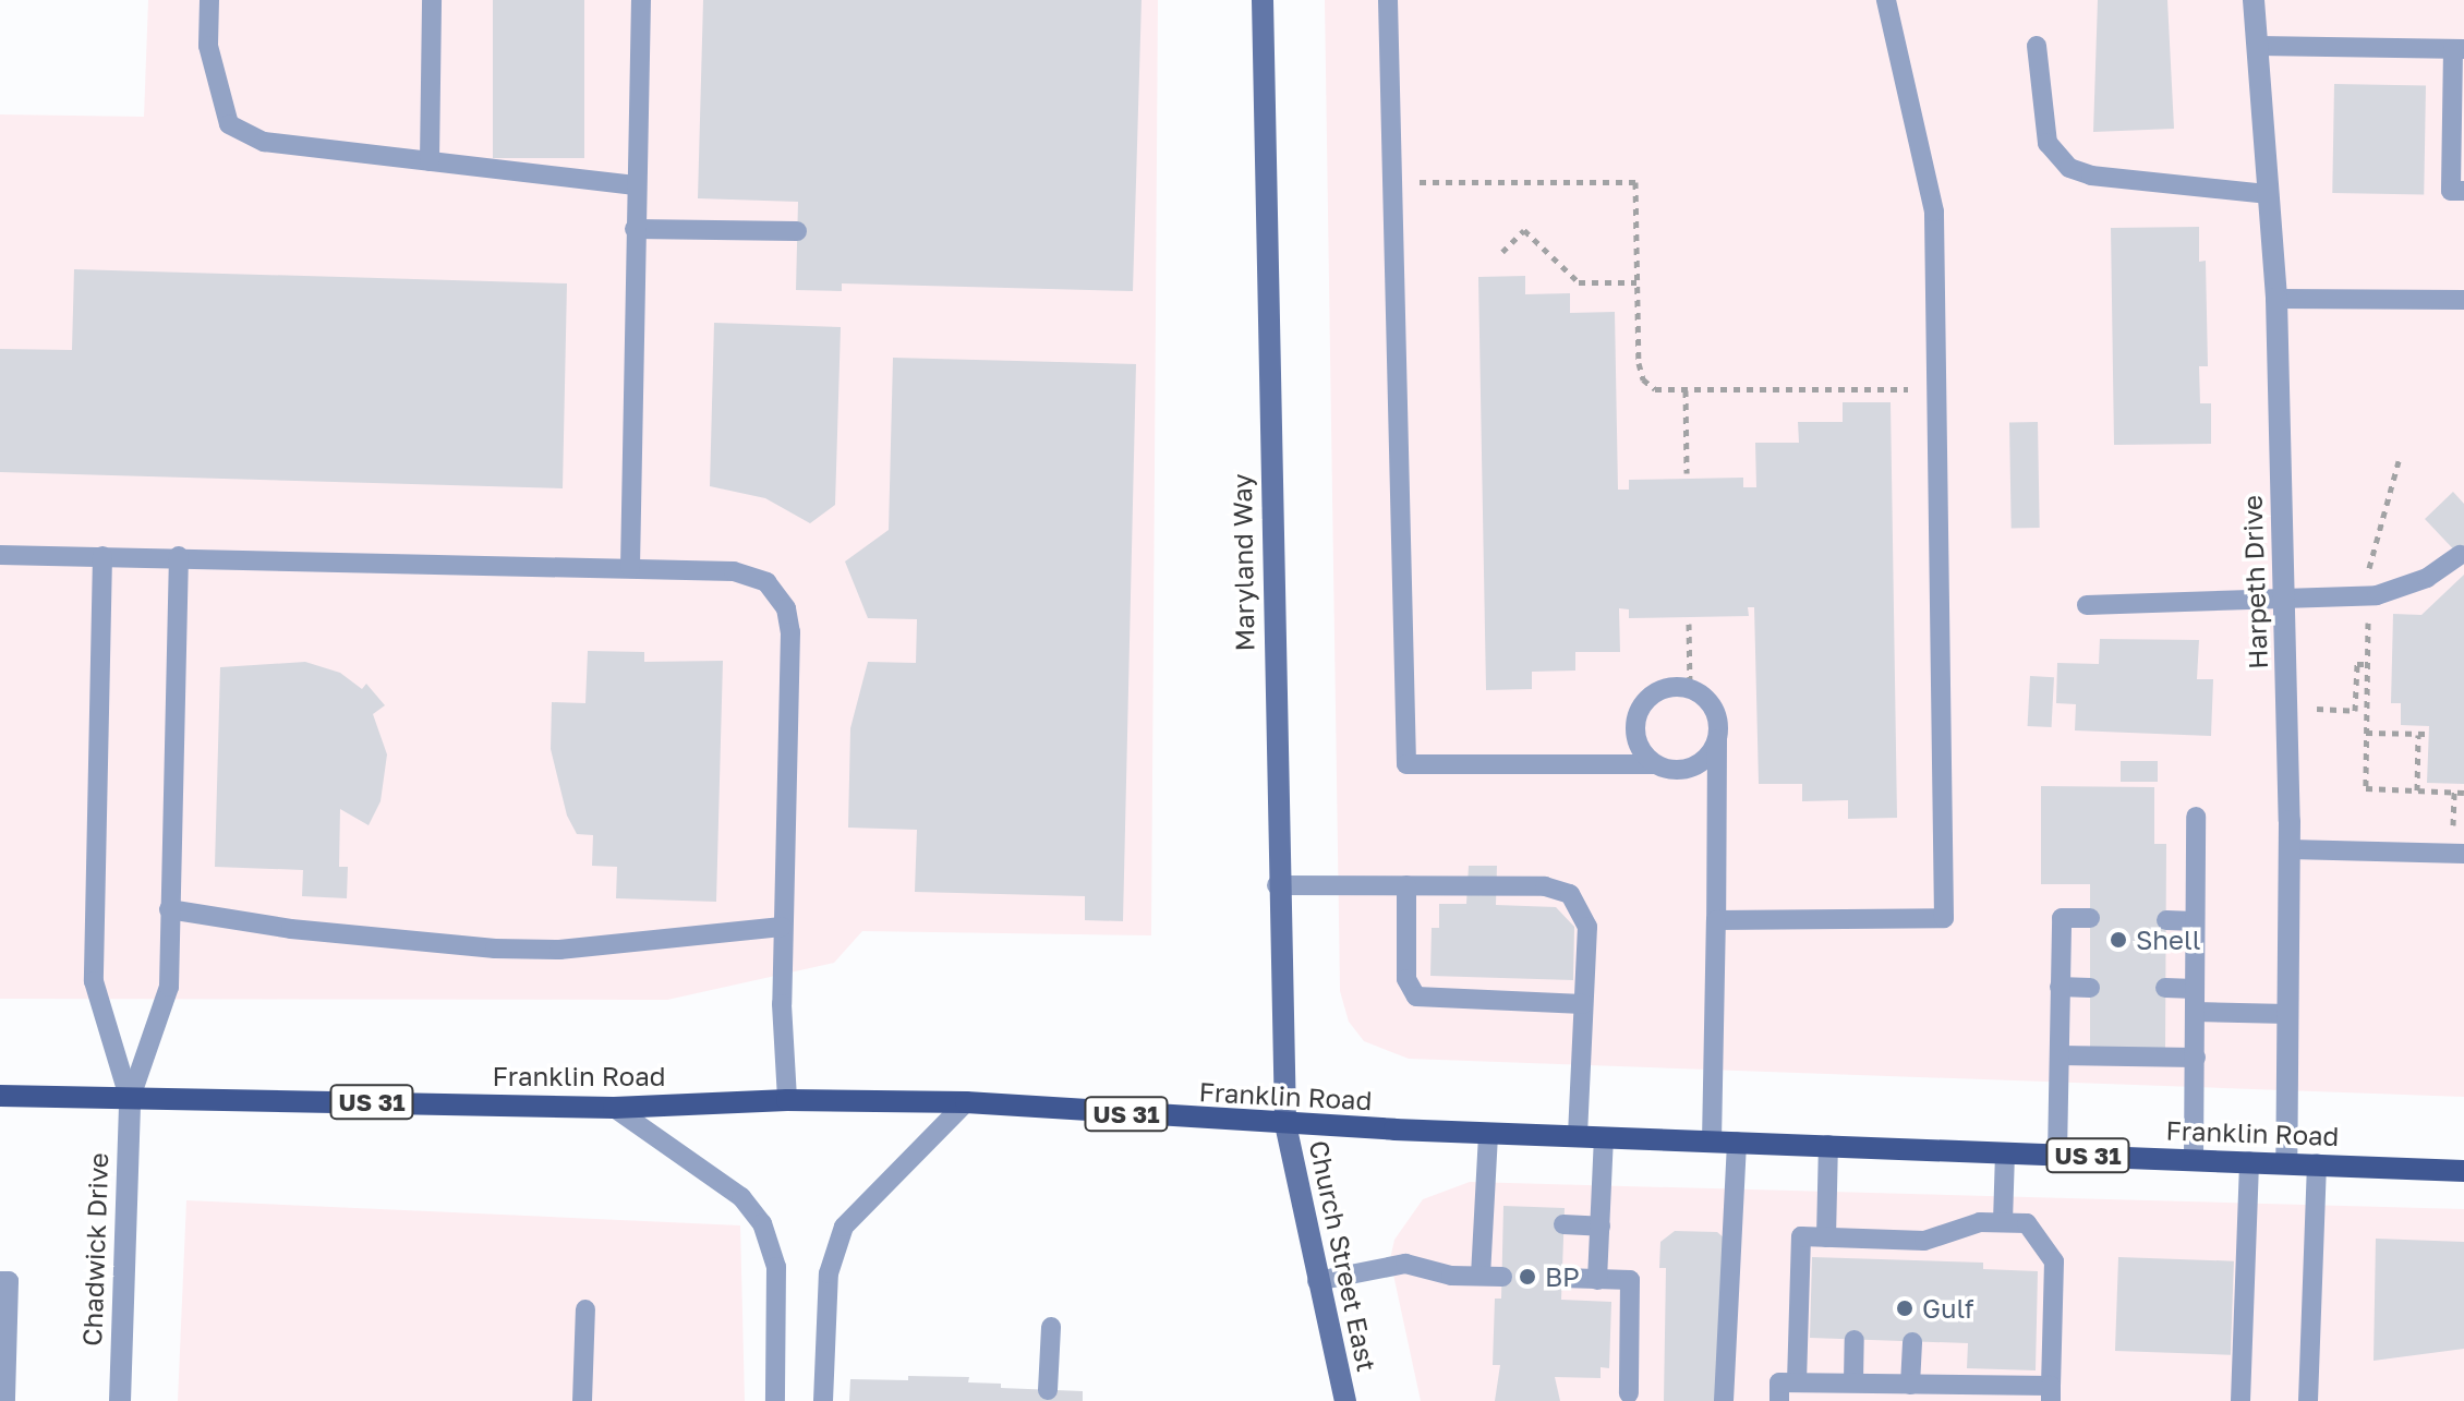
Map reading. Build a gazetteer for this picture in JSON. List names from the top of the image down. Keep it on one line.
{"streets":{"main road":["Maryland Way","Franklin Road","US 31","Church Street East"],"street":["Harpeth Drive","Chadwick Drive"]},"crossings":[["Maryland Way","Franklin Road"],["Maryland Way","Church Street East"],["Harpeth Drive","Franklin Road"],["Franklin Road","Chadwick Drive"],["Franklin Road","Church Street East"]],"places":["Shell","BP","Gulf"]}
